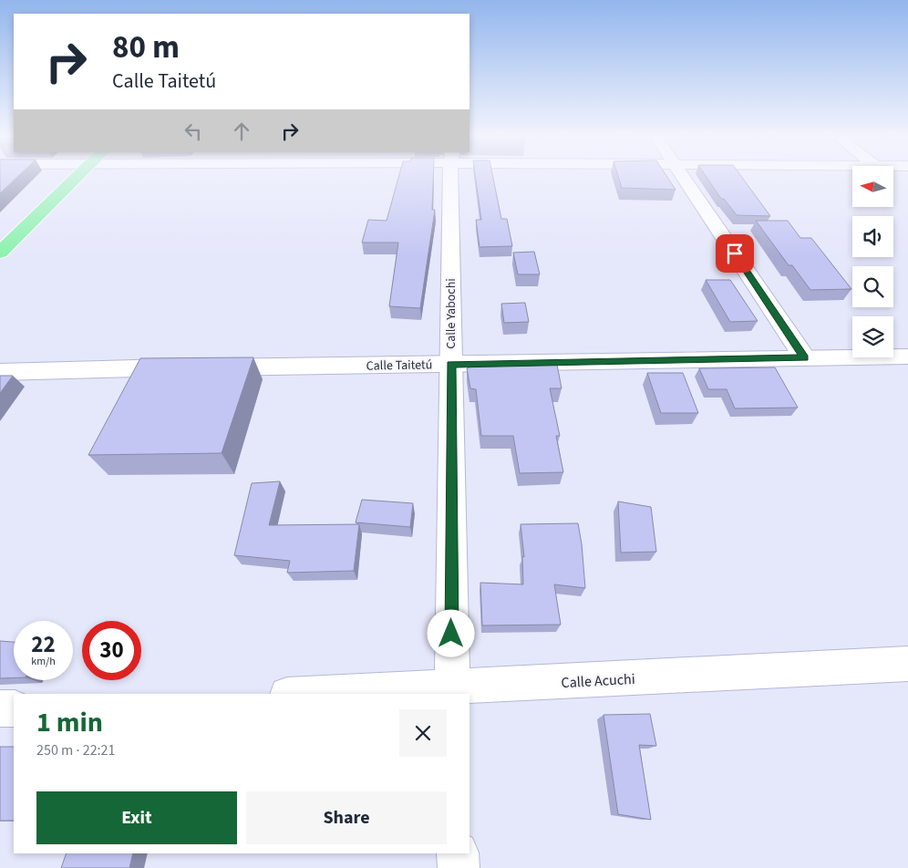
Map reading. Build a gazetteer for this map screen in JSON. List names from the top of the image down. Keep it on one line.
{"streets":{"street":["Calle Yabochi","Calle Taitetú","Calle Acuchi"]},"crossings":[["Calle Yabochi","Calle Taitetú"],["Calle Yabochi","Calle Acuchi"]],"north":"left","page":{"turn":["80 m","Calle Taitetú"],"speed":"22 km/h","limit":"30","heading":["1 min","250 m · 22:21"],"buttons":["Exit","Share"]}}
